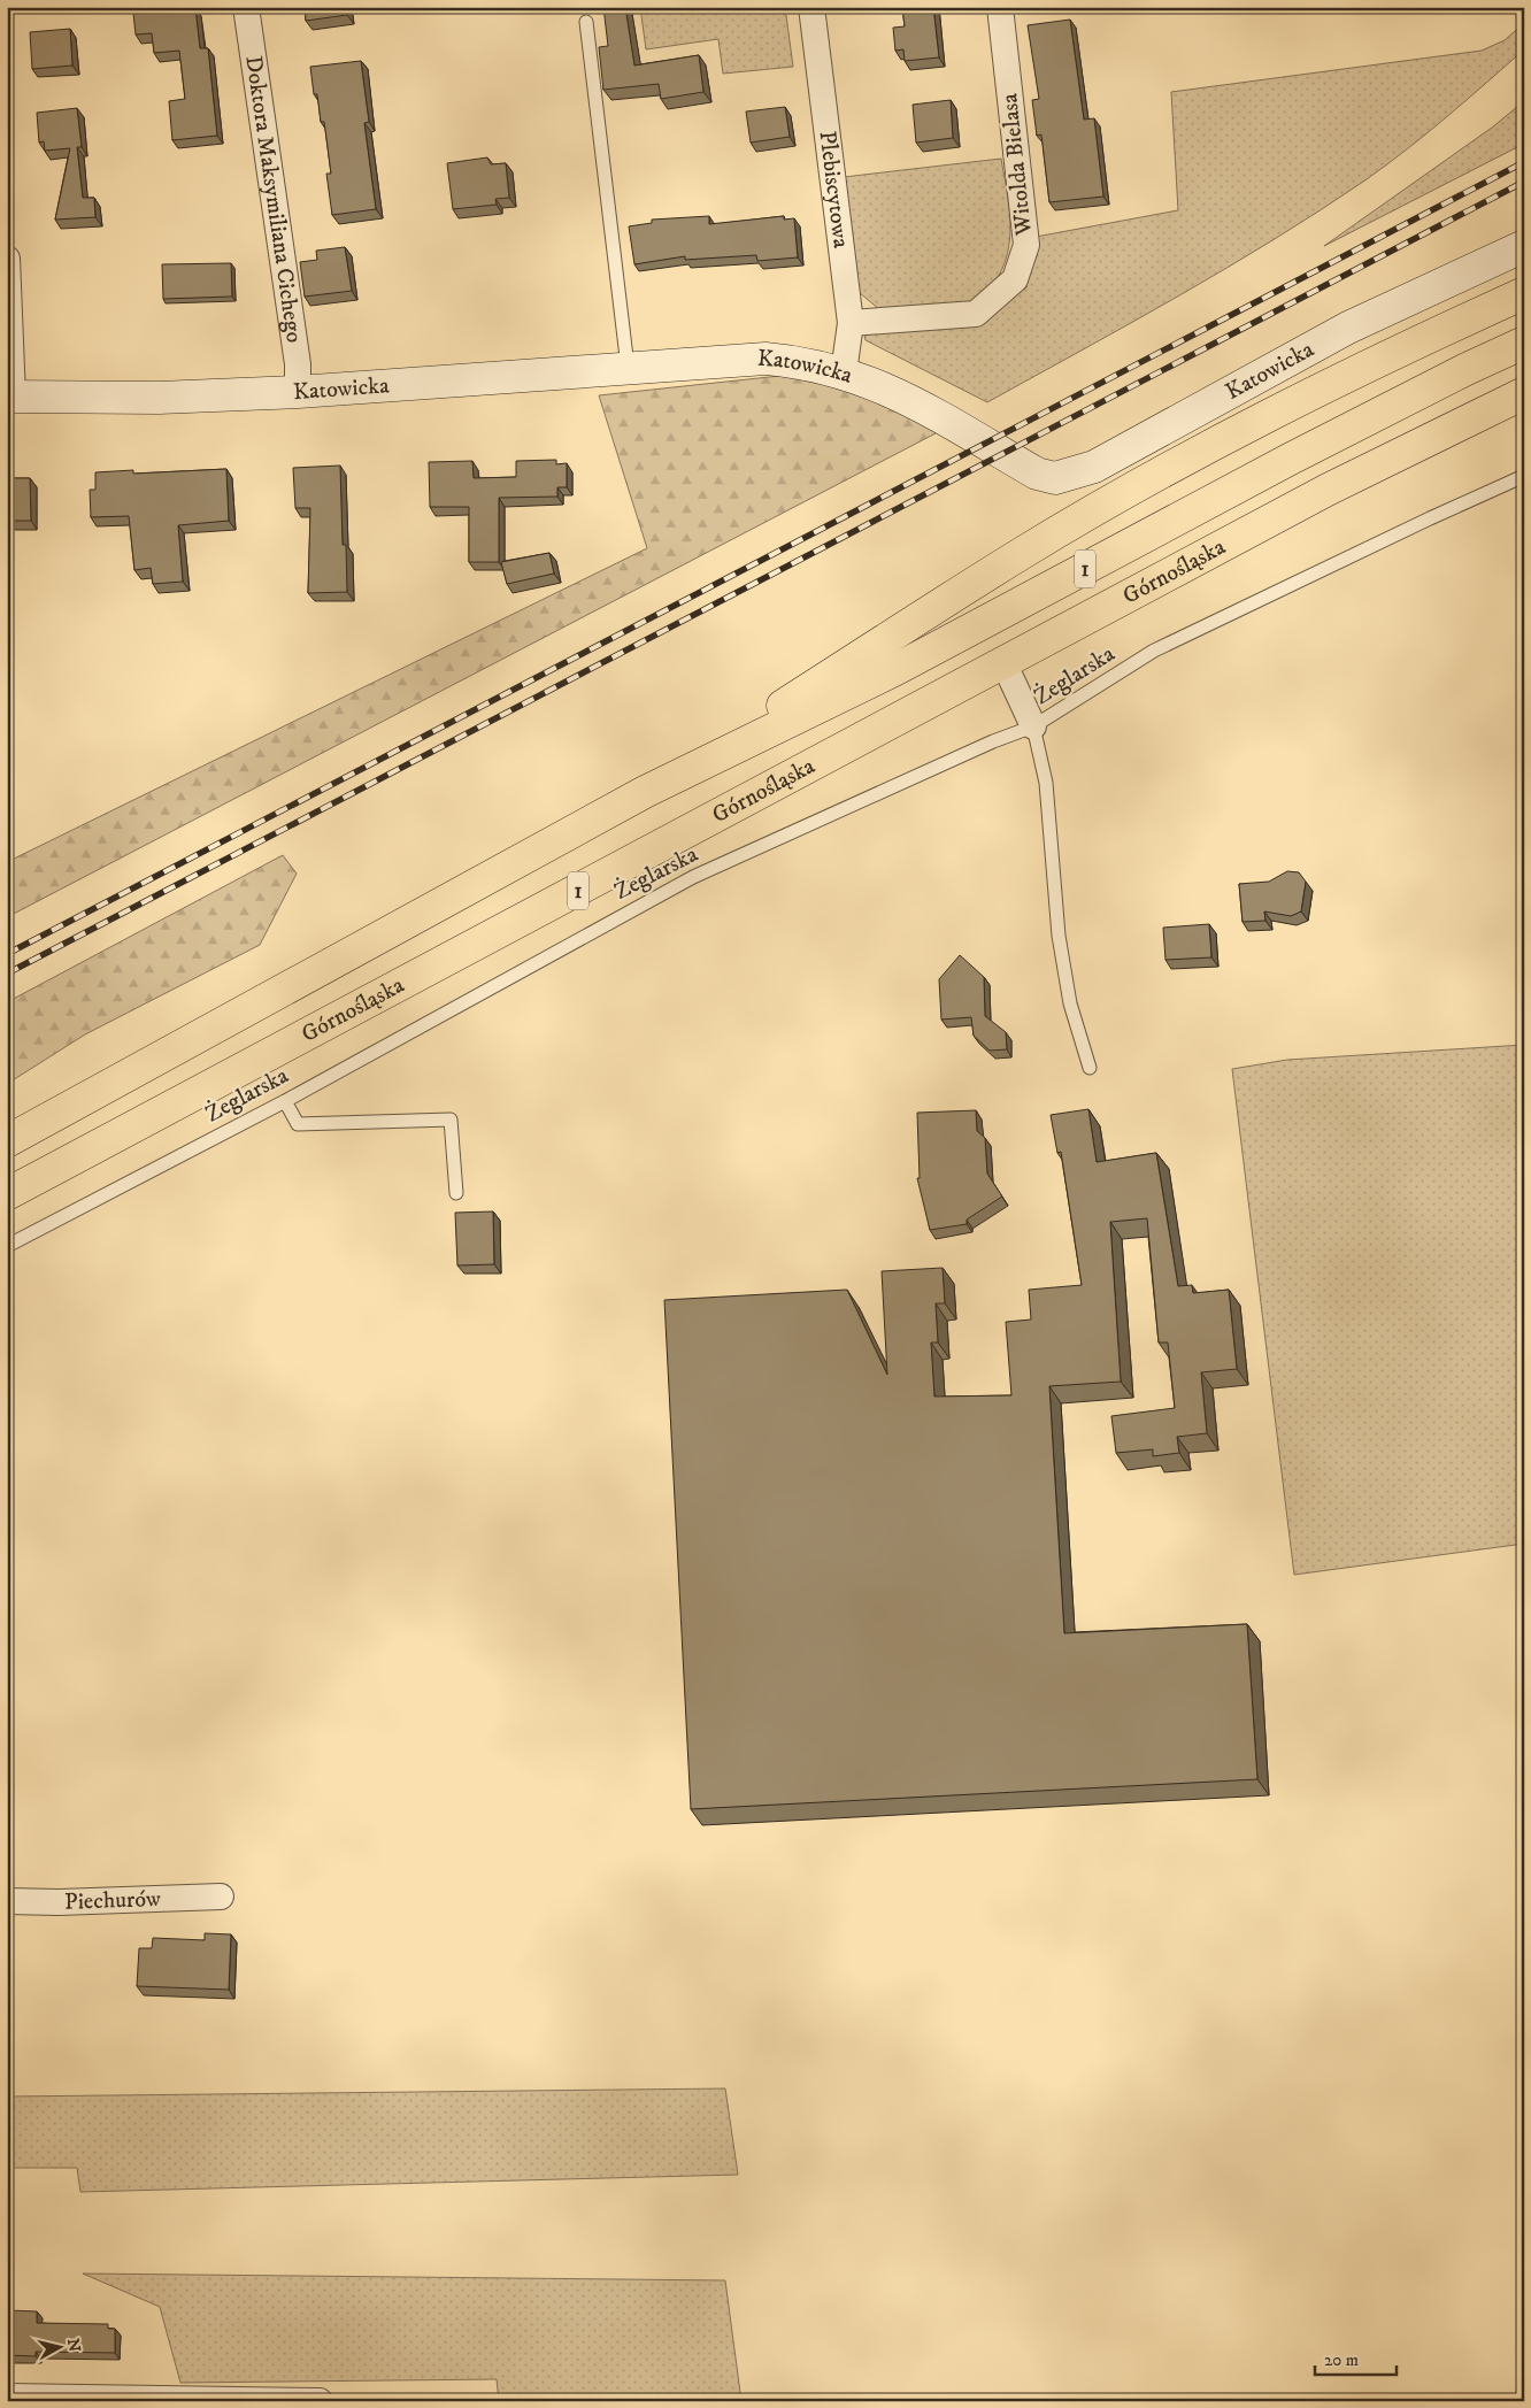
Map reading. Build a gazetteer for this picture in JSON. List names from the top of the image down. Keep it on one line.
{"streets":{"main road":["1","Górnośląska"],"street":["Witolda Bielasa","Plebiscytowa","Doktora Maksymiliana Cichego","Katowicka","Piechurów"],"lane":["Żeglarska"]},"crossings":[["Witolda Bielasa","Plebiscytowa"],["Plebiscytowa","Katowicka"],["Doktora Maksymiliana Cichego","Katowicka"]],"scale_bar":"20 m","north":"right"}
